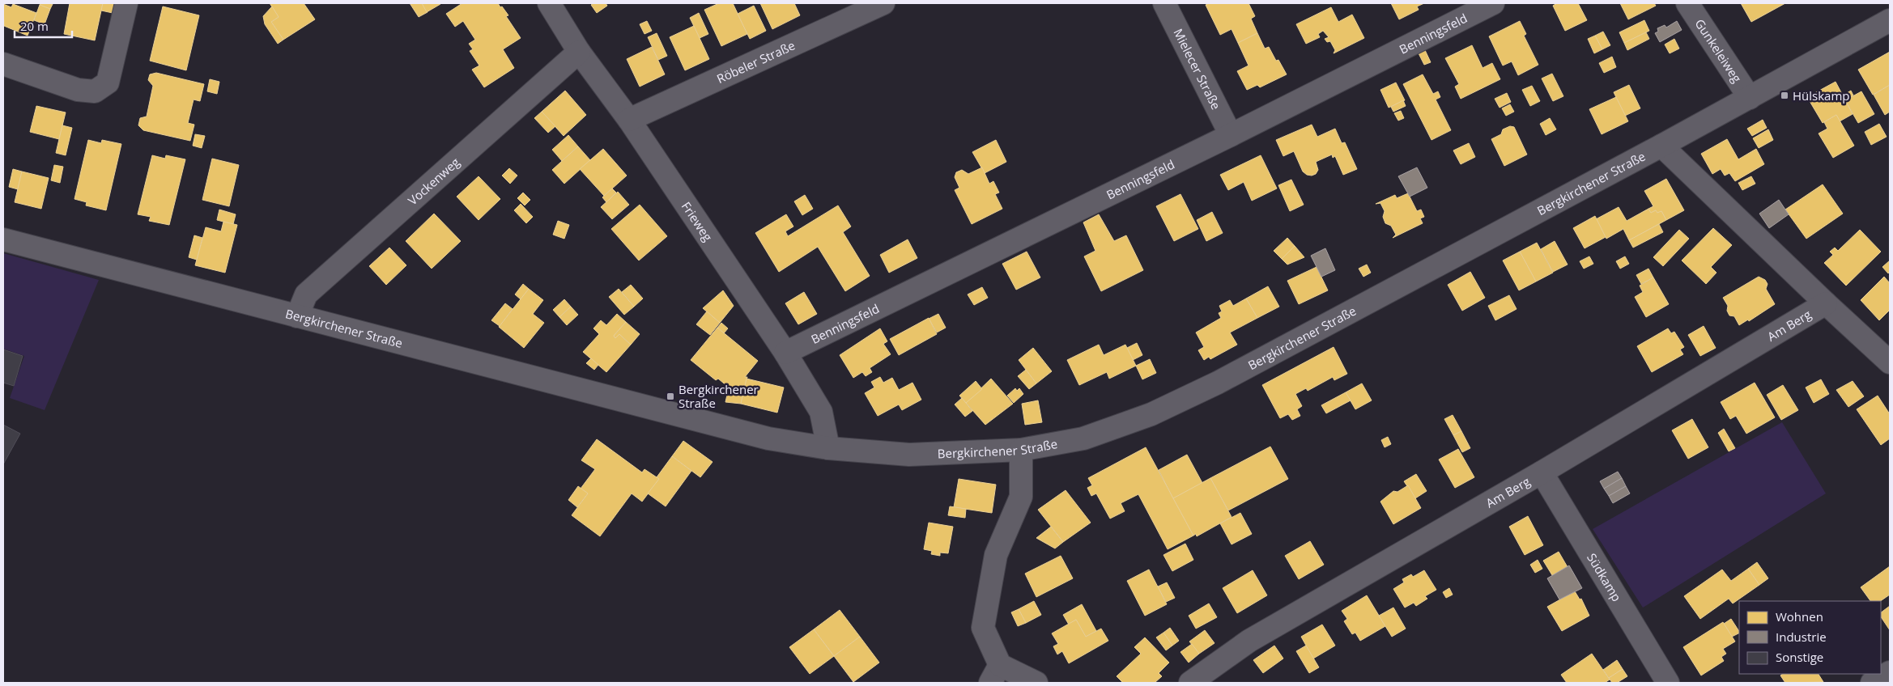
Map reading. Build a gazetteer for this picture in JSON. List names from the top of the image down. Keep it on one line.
{"streets":{"street":["Benningsfeld","Gunkeleiweg","Röbeler Straße","Mielecer Straße","Vockenweg","Bergkirchener Straße","Frieweg","Am Berg","Südkamp"]},"crossings":[["Benningsfeld","Mielecer Straße"],["Benningsfeld","Frieweg"],["Gunkeleiweg","Bergkirchener Straße"],["Röbeler Straße","Frieweg"],["Vockenweg","Bergkirchener Straße"],["Vockenweg","Frieweg"],["Bergkirchener Straße","Frieweg"],["Am Berg","Südkamp"]],"places":{"transit":["Hülskamp","Bergkirchener Straße"]},"legend":["Wohnen","Industrie","Sonstige"],"scale_bar":"20 m"}
